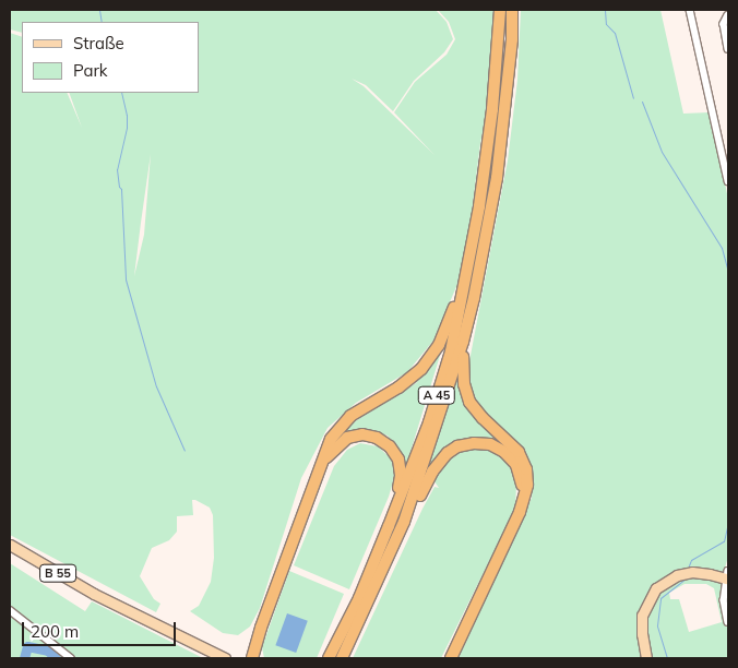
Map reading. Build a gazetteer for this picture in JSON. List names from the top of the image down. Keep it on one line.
{"streets":{"highway":["A 45"],"main road":["B 55"]},"legend":["Straße","Park"],"scale_bar":"200 m"}
